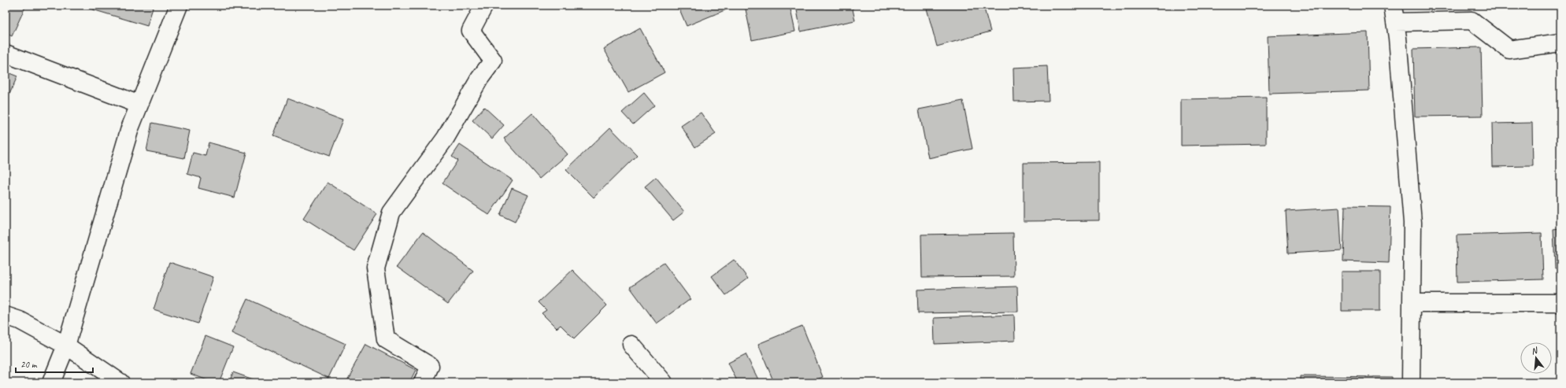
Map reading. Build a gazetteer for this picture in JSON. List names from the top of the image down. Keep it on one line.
{"scale_bar":"20 m","north":"top"}
